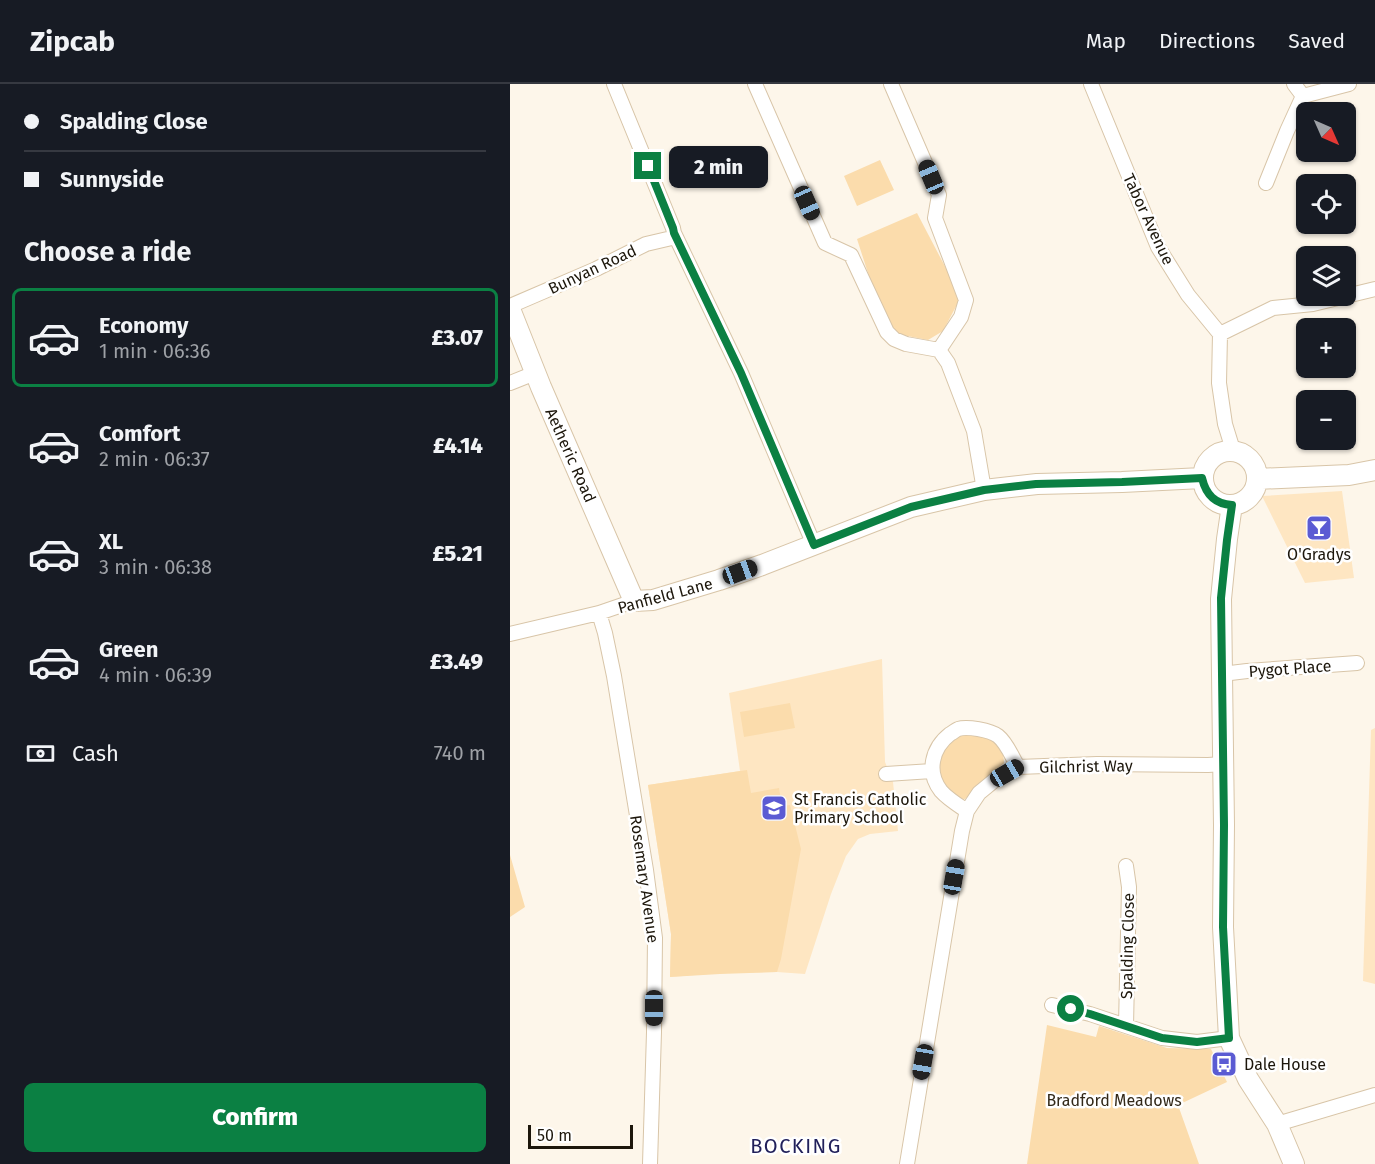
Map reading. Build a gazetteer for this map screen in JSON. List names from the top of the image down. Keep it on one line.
{"streets":{"street":["Tabor Avenue","Bunyan Road","Aetheric Road","Panfield Lane","Pygot Place","Gilchrist Way","Rosemary Avenue","Spalding Close"]},"crossings":[["Bunyan Road","Aetheric Road"],["Aetheric Road","Panfield Lane"],["Panfield Lane","Rosemary Avenue"]],"districts":["BOCKING"],"parks":["Bradford Meadows"],"places":{"bar":["O'Gradys"],"school or university":["St Francis Catholic Primary School"],"bus stop":["Dale House"]},"scale_bar":"50 m","north":"bottom right","page":{"header":"Zipcab","nav":["Map","Directions","Saved"],"banner":["Spalding Close","Sunnyside"],"map_buttons":["+","−"],"bubble":"2 min","heading":"Choose a ride","list":[{"name":"Economy","note":"1 min · 06:36","value":"£3.07"},{"name":"Comfort","note":"2 min · 06:37","value":"£4.14"},{"name":"XL","note":"3 min · 06:38","value":"£5.21"},{"name":"Green","note":"4 min · 06:39","value":"£3.49"}],"pay":["Cash","740 m"],"buttons":"Confirm","scale":"50 m"}}
